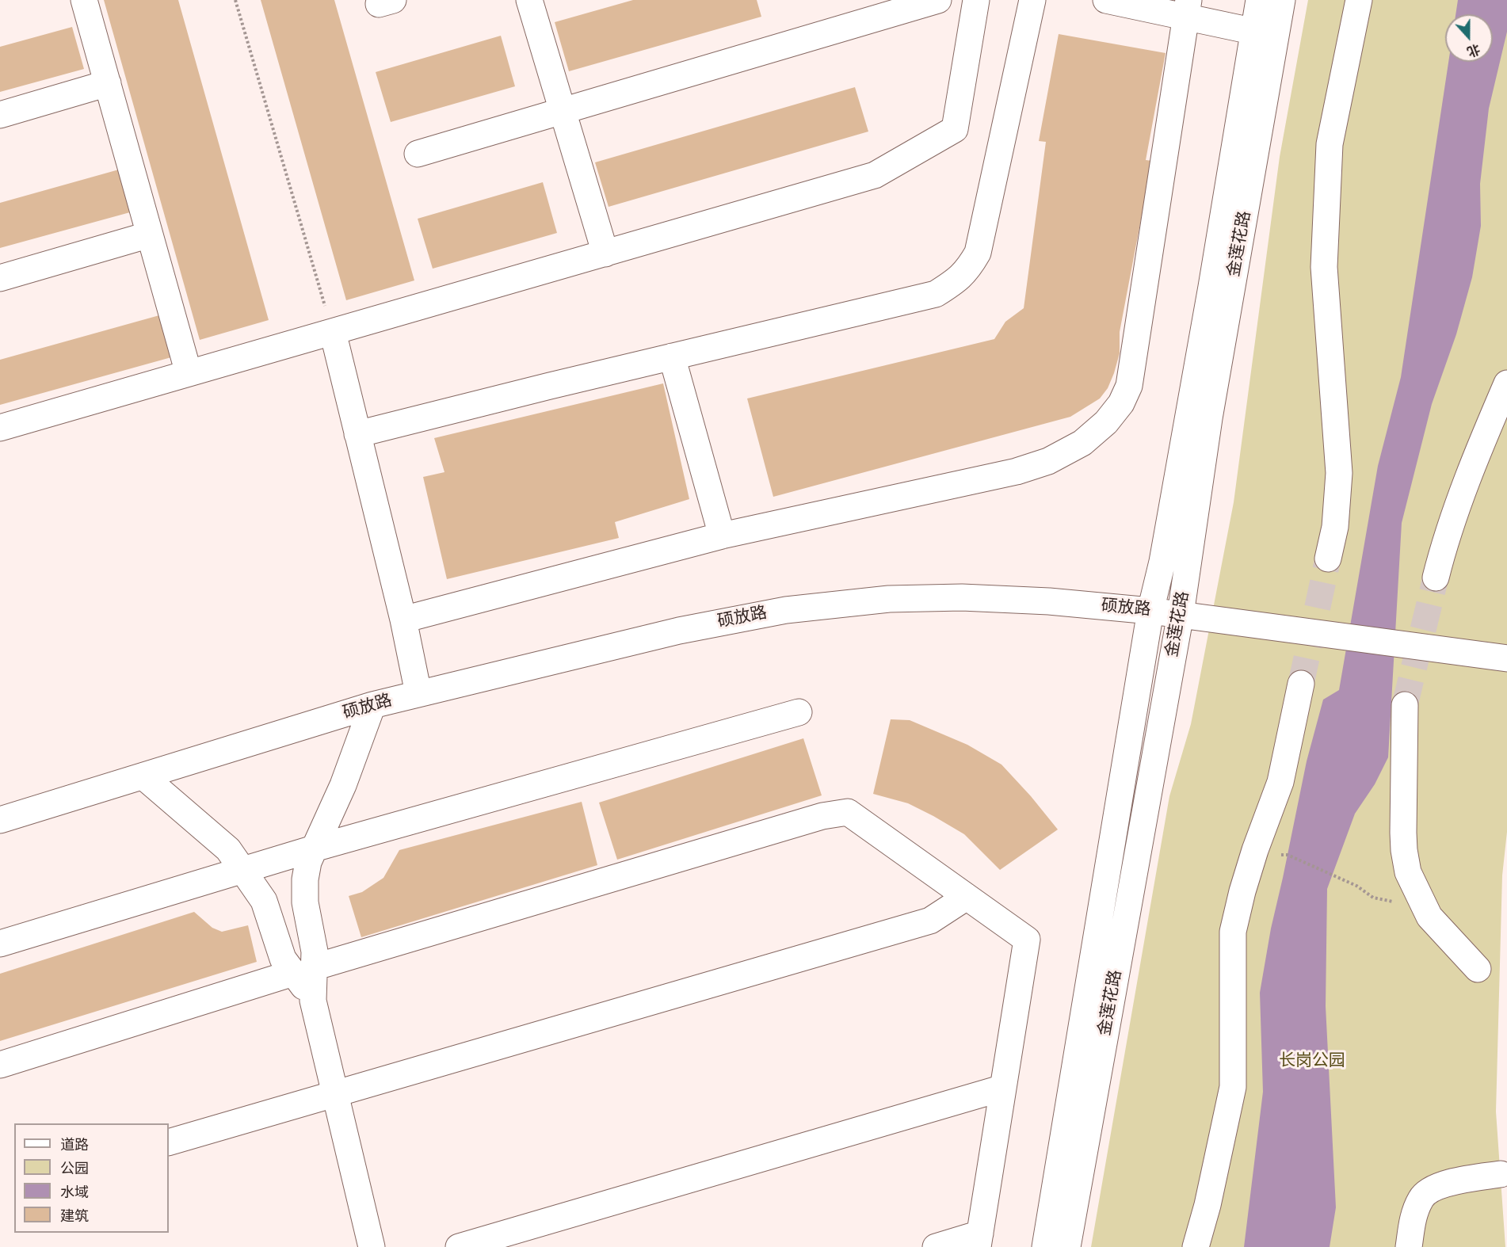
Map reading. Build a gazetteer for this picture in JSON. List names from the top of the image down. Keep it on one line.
{"streets":{"street":["金莲花路","硕放路"]},"crossings":[["金莲花路","硕放路"]],"parks":["长岗公园"],"legend":["道路","公园","水域","建筑"],"north":"bottom"}
